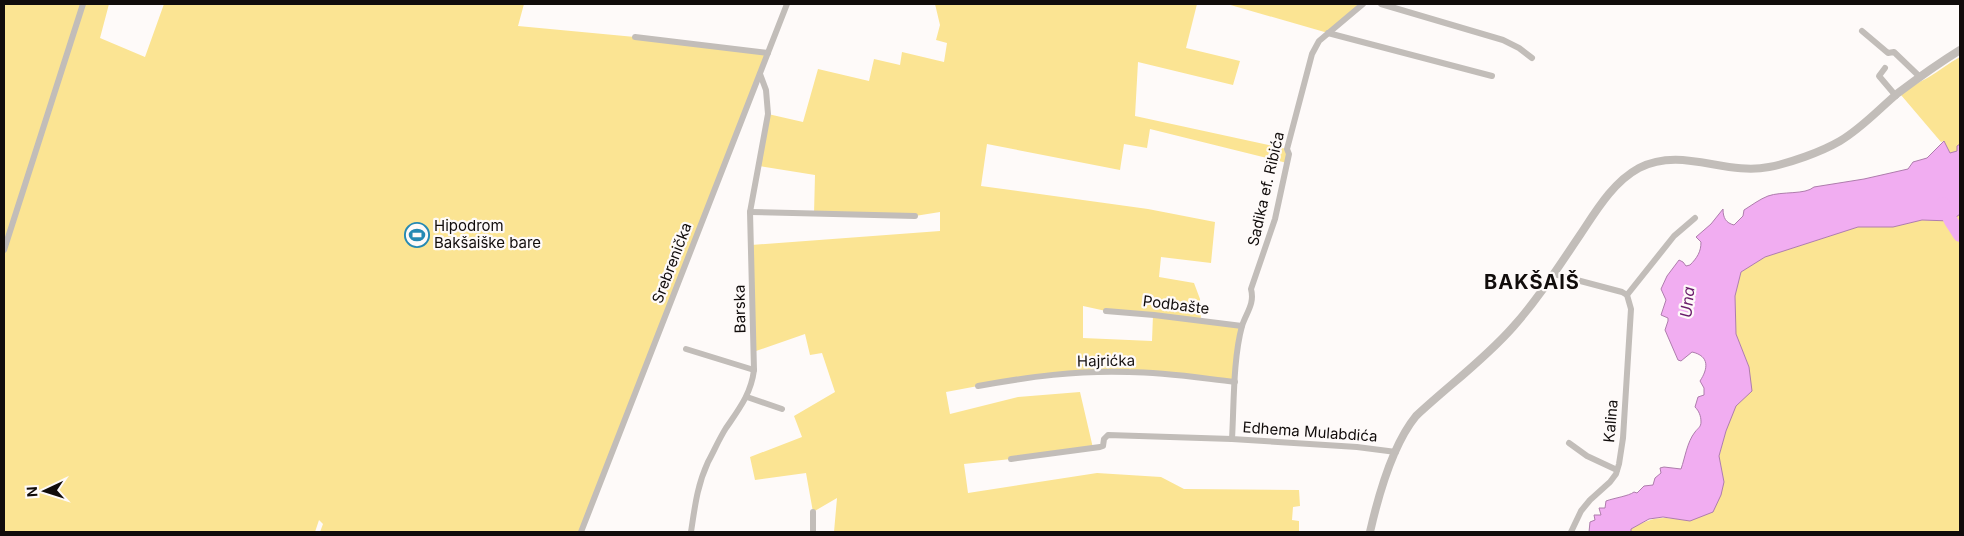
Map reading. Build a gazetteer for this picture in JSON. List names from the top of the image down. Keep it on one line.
{"streets":{"street":["Sadika ef. Ribića","Srebrenička","Podbašte","Barska","Hajrićka","Kalina","Edhema Mulabdića"]},"crossings":[["Sadika ef. Ribića","Podbašte"],["Sadika ef. Ribića","Hajrićka"],["Sadika ef. Ribića","Edhema Mulabdića"],["Srebrenička","Barska"]],"districts":["BAKŠAIŠ"],"water":["Una"],"places":{"sports":["Hipodrom Bakšaiške bare"]},"north":"left"}
